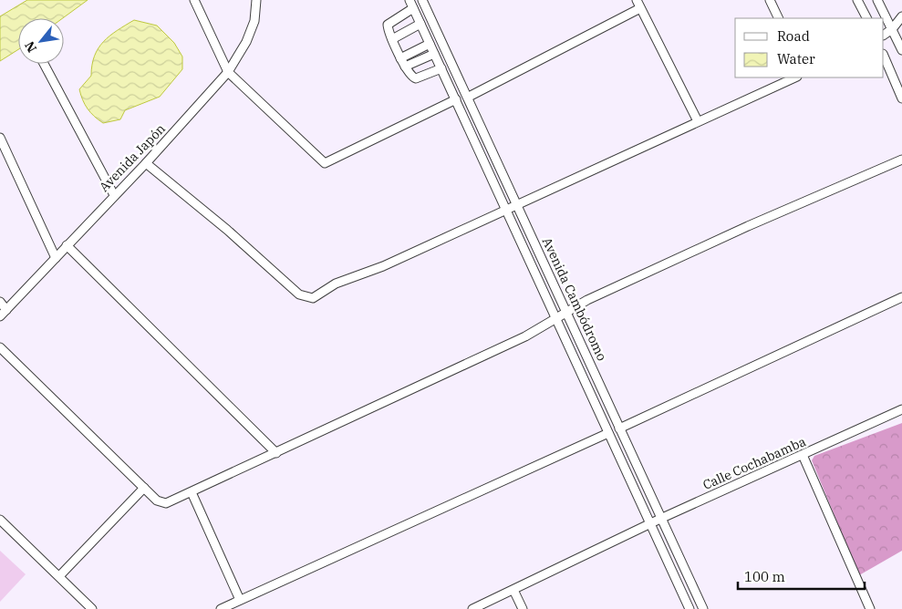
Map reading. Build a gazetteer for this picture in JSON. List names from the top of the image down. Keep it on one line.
{"streets":{"street":["Avenida Japón","Avenida Cambódromo","Calle Cochabamba"]},"crossings":[["Avenida Cambódromo","Calle Cochabamba"]],"legend":["Road","Water"],"scale_bar":"100 m","north":"bottom left"}
